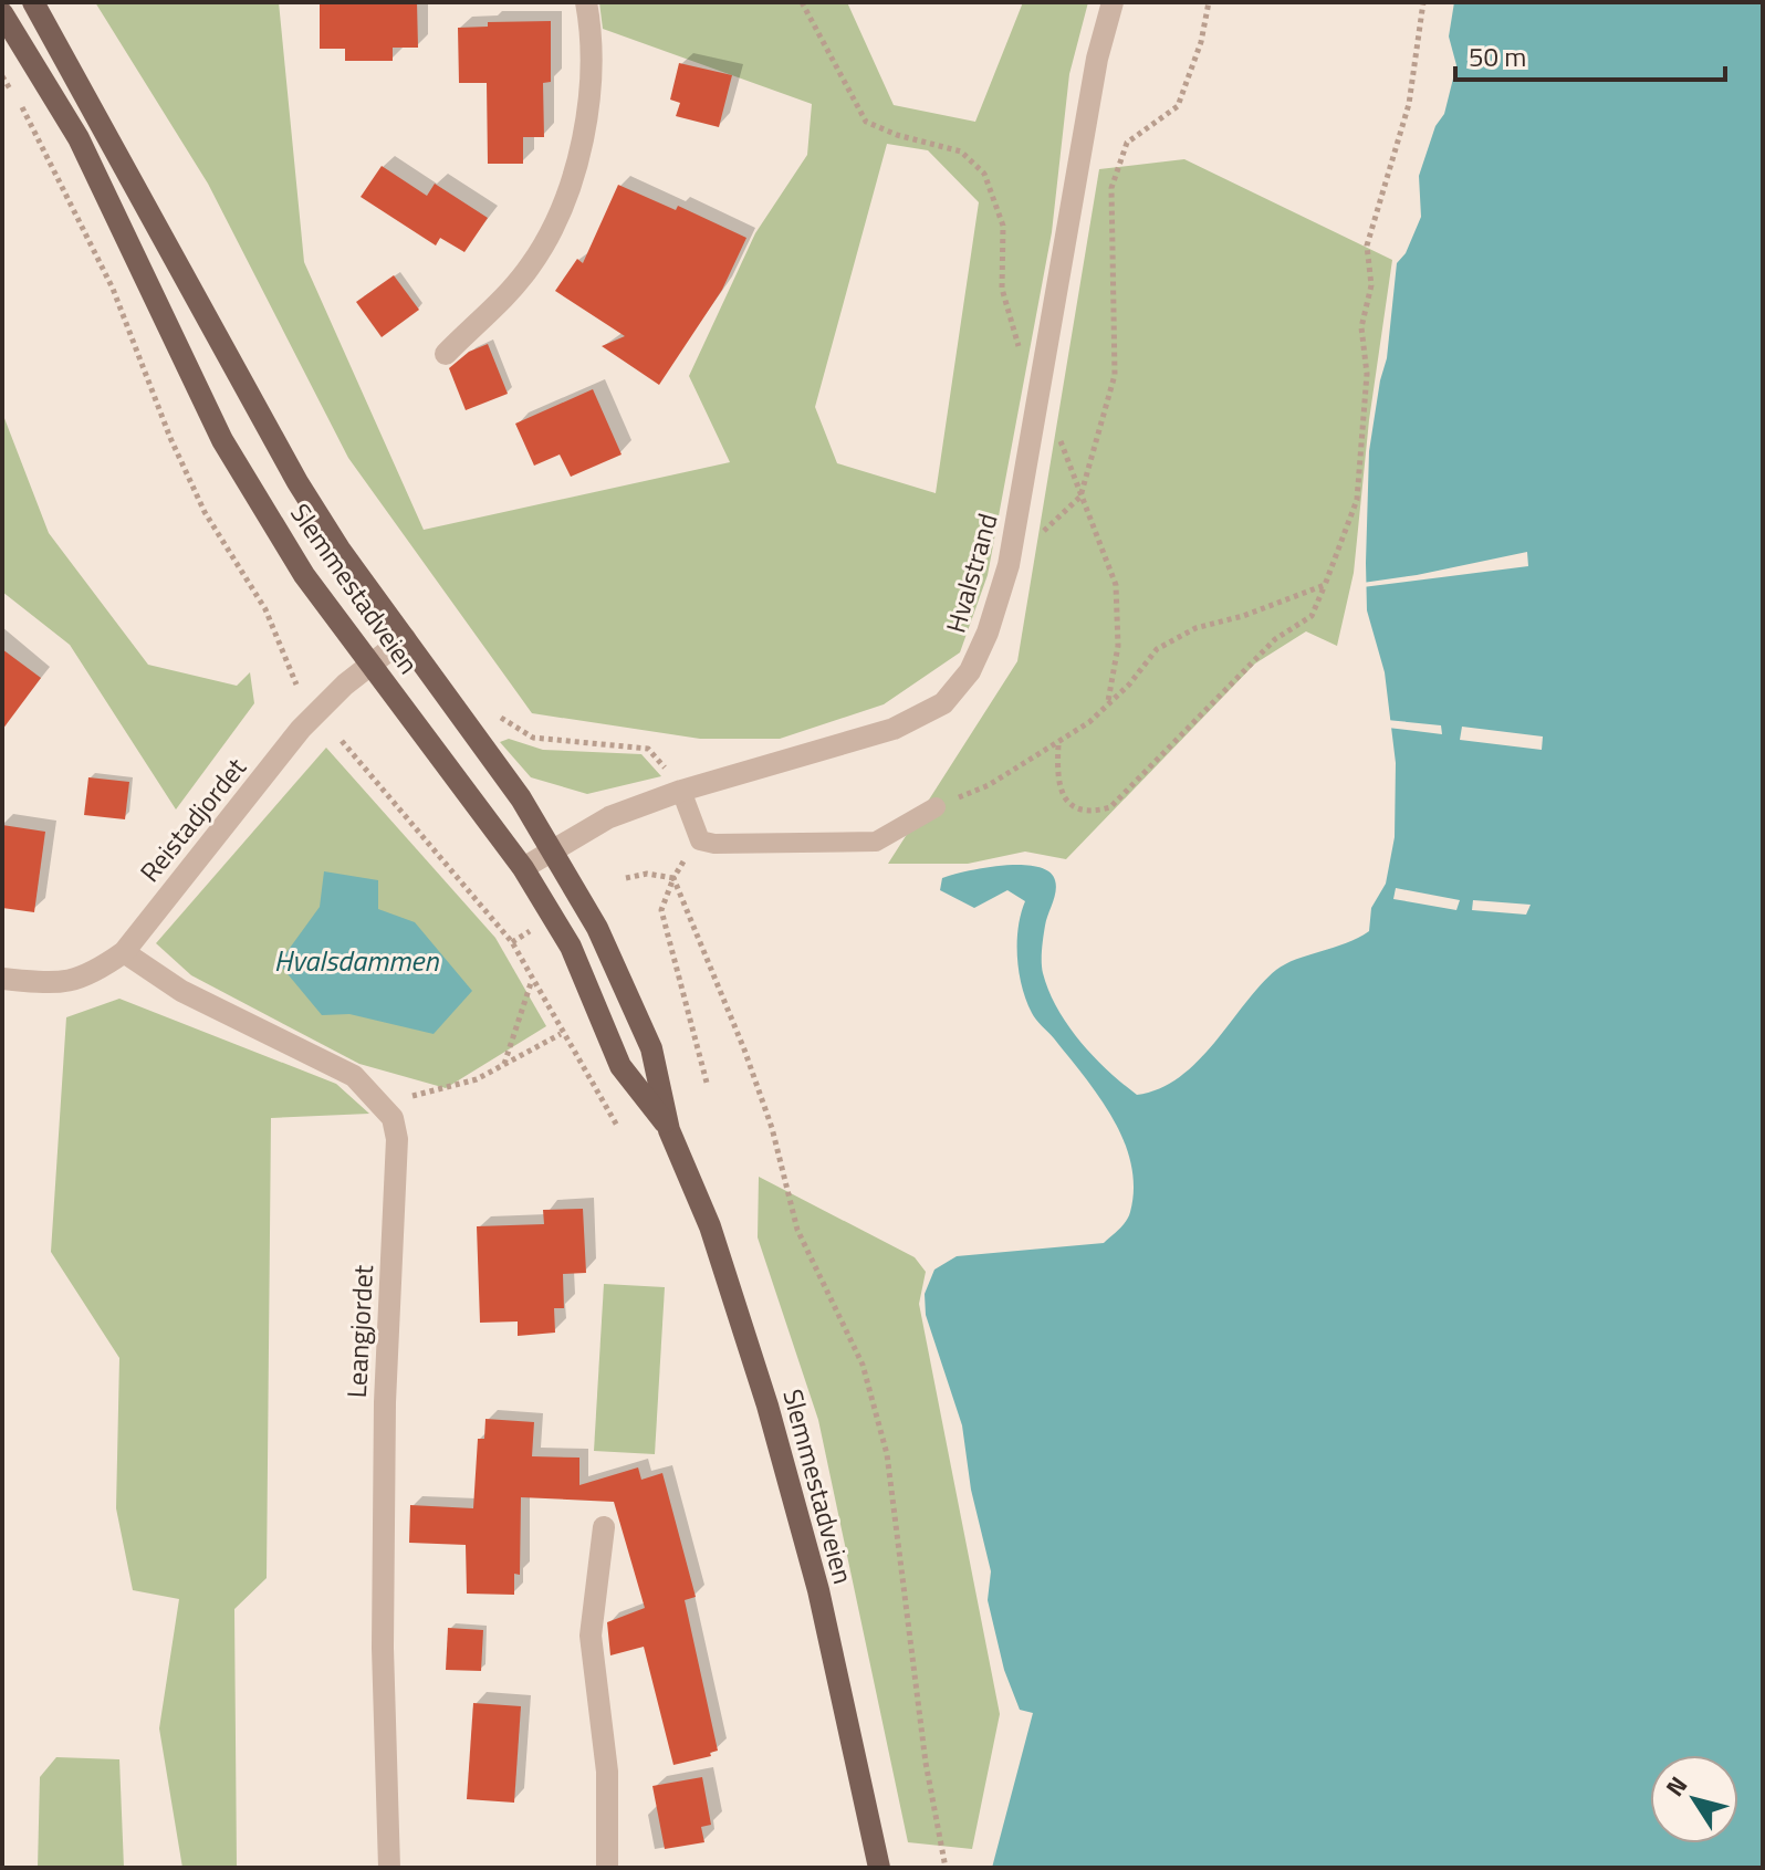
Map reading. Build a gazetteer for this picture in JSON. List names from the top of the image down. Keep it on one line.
{"streets":{"main road":["Slemmestadveien"],"street":["Hvalstrand","Reistadjordet","Leangjordet"]},"crossings":[["Hvalstrand","Slemmestadveien"],["Slemmestadveien","Reistadjordet"],["Reistadjordet","Leangjordet"]],"water":["Hvalsdammen"],"scale_bar":"50 m","north":"top left"}
